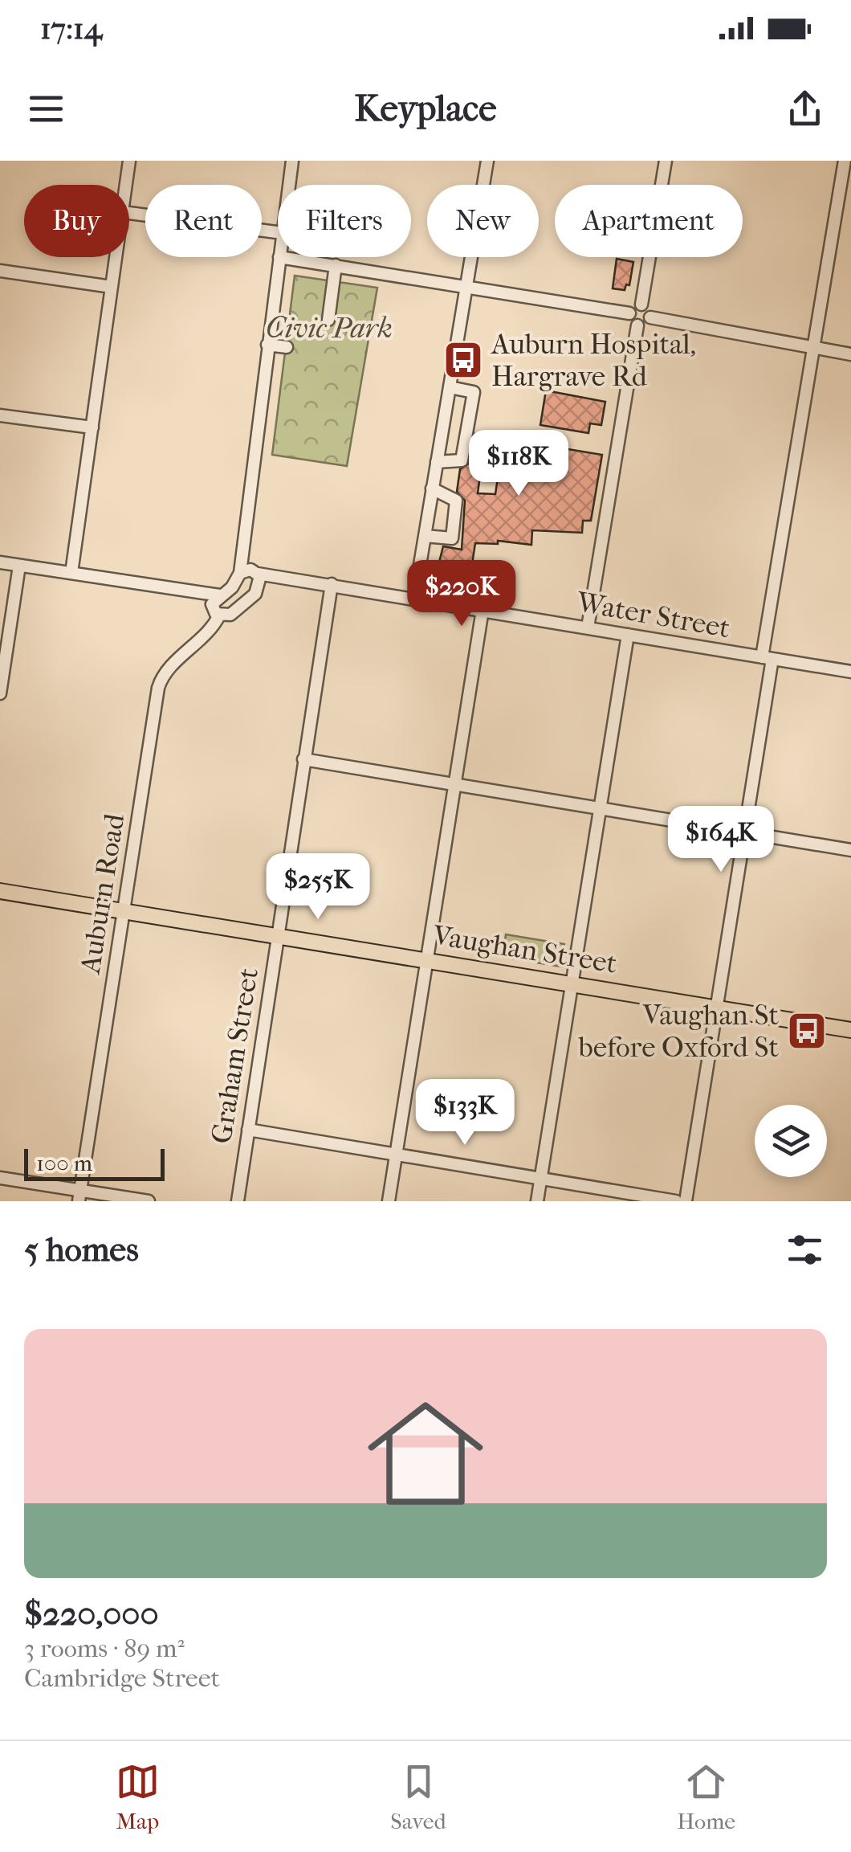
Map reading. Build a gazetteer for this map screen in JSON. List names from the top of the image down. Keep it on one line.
{"streets":{"main road":["Vaughan Street"],"street":["Water Street","Auburn Road","Graham Street"]},"crossings":[["Water Street","Graham Street"],["Auburn Road","Vaughan Street"],["Vaughan Street","Graham Street"]],"parks":["Civic Park"],"places":{"bus stop":["Auburn Hospital, Hargrave Rd","Vaughan St before Oxford St"]},"scale_bar":"100 m","page":{"status":"17:14","header":"Keyplace","chip":["Buy","Rent","Filters","New","Apartment"],"price":["$118K","$220K","$164K","$255K","$133K"],"scale":"100 m","heading":"5 homes","list":[{"name":"$220,000","note":"3 rooms · 89 m² · Cambridge Street"}],"tabs":["Map","Saved","Home"]}}
